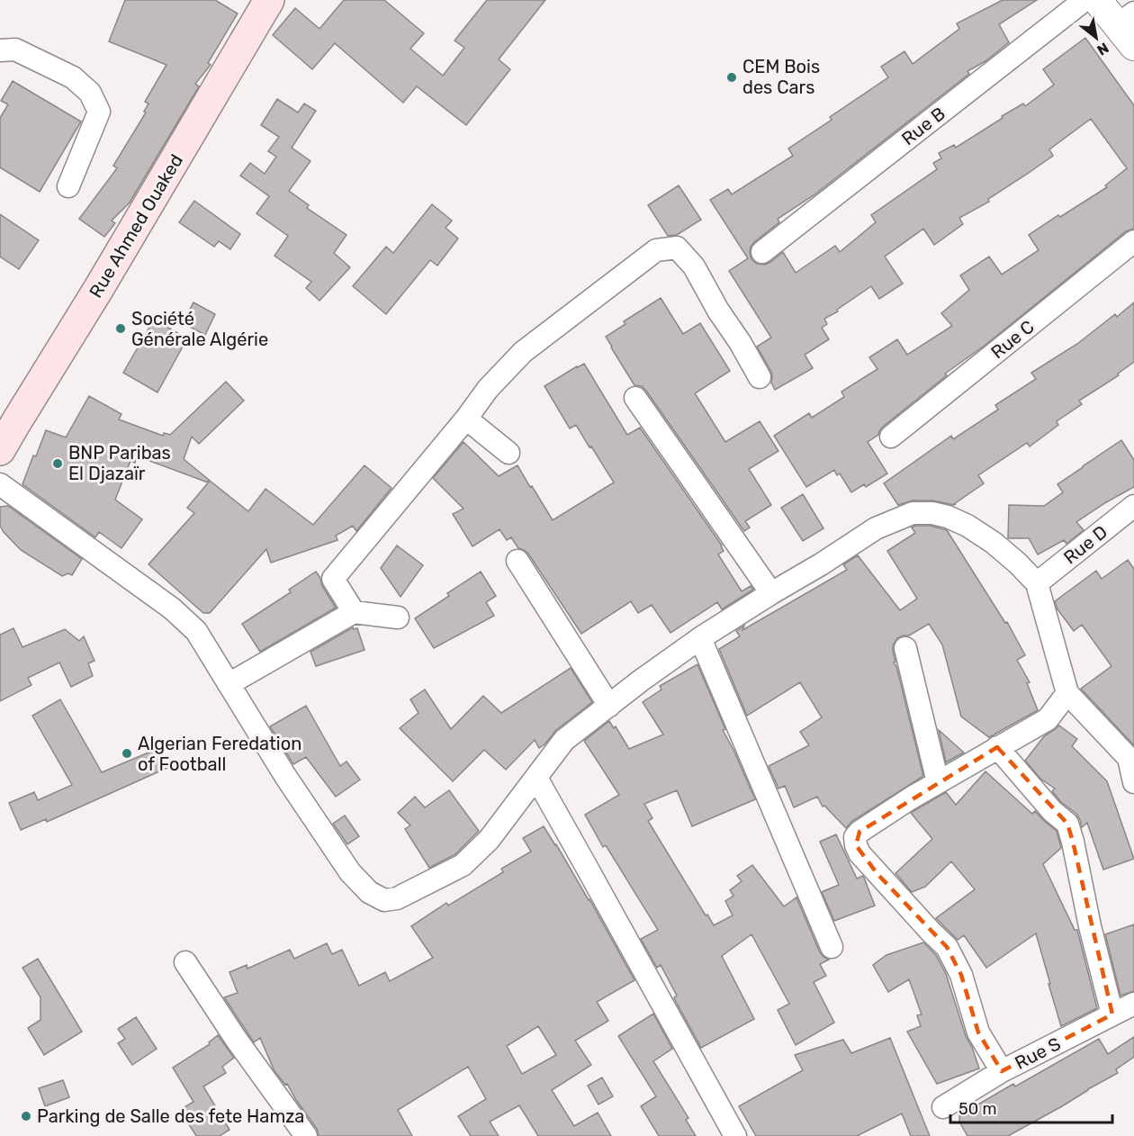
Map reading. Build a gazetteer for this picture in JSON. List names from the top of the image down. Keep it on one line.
{"streets":{"main road":["Rue Ahmed Ouaked"],"street":["Rue B","Rue C","Rue D","Rue S"]},"places":["CEM Bois des Cars","Société Générale Algérie","BNP Paribas El Djazaïr","Algerian Feredation of Football","Parking de Salle des fete Hamza"],"scale_bar":"50 m","north":"bottom right"}
